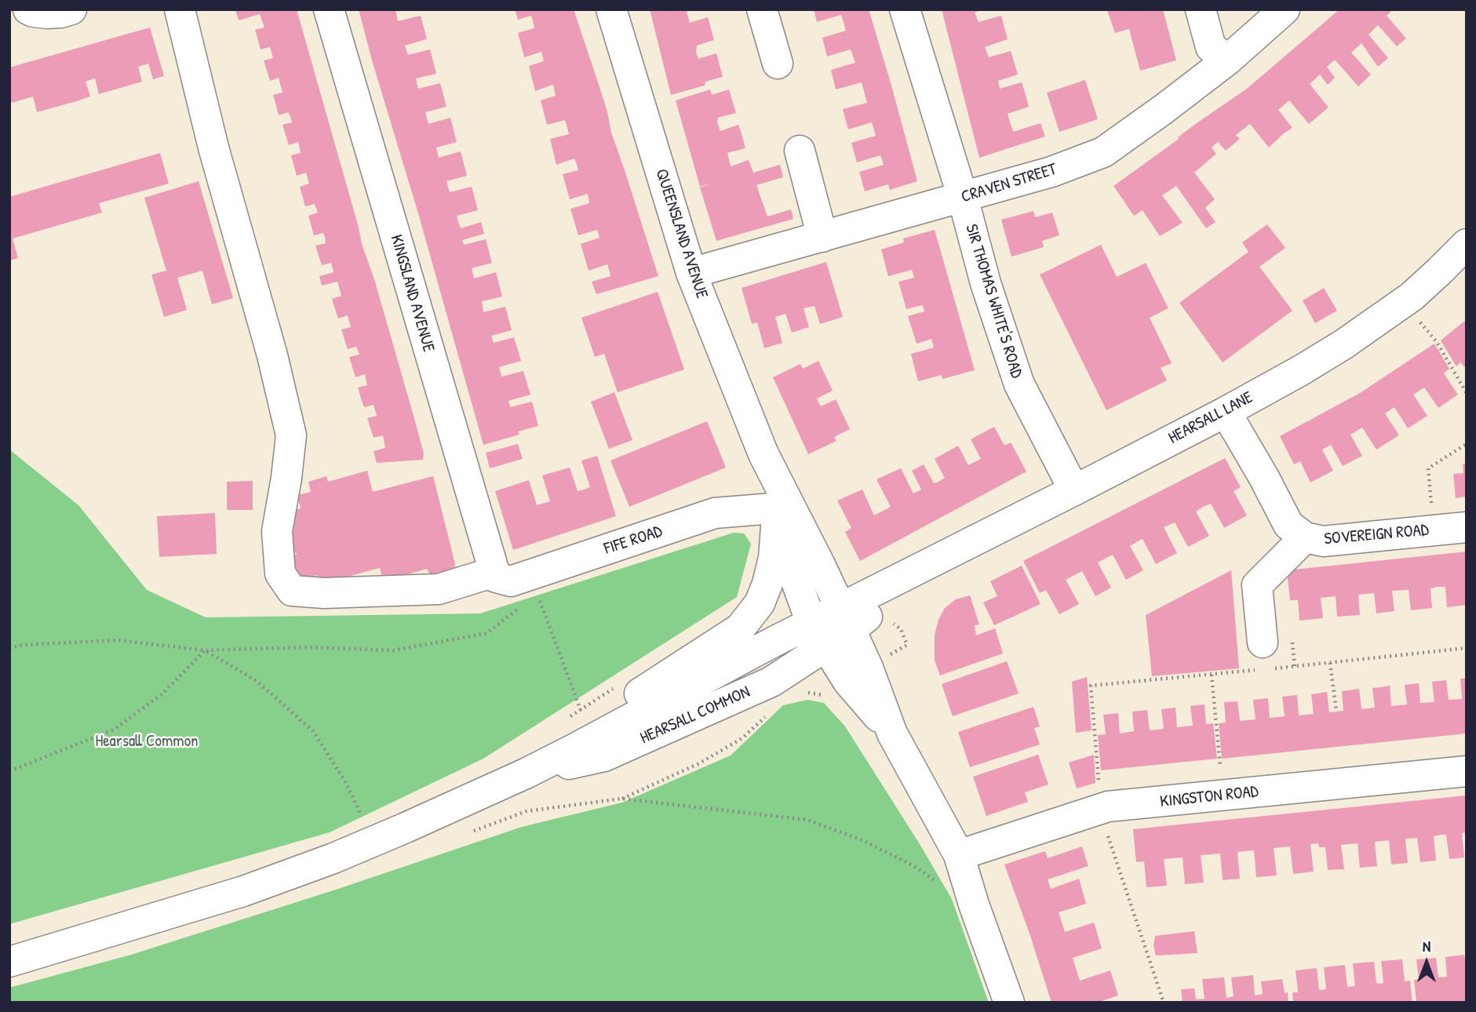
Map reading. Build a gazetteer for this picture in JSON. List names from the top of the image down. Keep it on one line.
{"streets":{"main road":["CRAVEN STREET","QUEENSLAND AVENUE","KINGSLAND AVENUE","SIR THOMAS WHITE'S ROAD","HEARSALL LANE","SOVEREIGN ROAD","FIFE ROAD","HEARSALL COMMON","KINGSTON ROAD"]},"crossings":[["CRAVEN STREET","QUEENSLAND AVENUE"],["CRAVEN STREET","SIR THOMAS WHITE'S ROAD"],["QUEENSLAND AVENUE","HEARSALL LANE"],["QUEENSLAND AVENUE","FIFE ROAD"],["QUEENSLAND AVENUE","HEARSALL COMMON"],["KINGSLAND AVENUE","FIFE ROAD"],["SIR THOMAS WHITE'S ROAD","HEARSALL LANE"],["HEARSALL LANE","SOVEREIGN ROAD"],["HEARSALL LANE","HEARSALL COMMON"]],"parks":["Hearsall Common"],"north":"top"}
